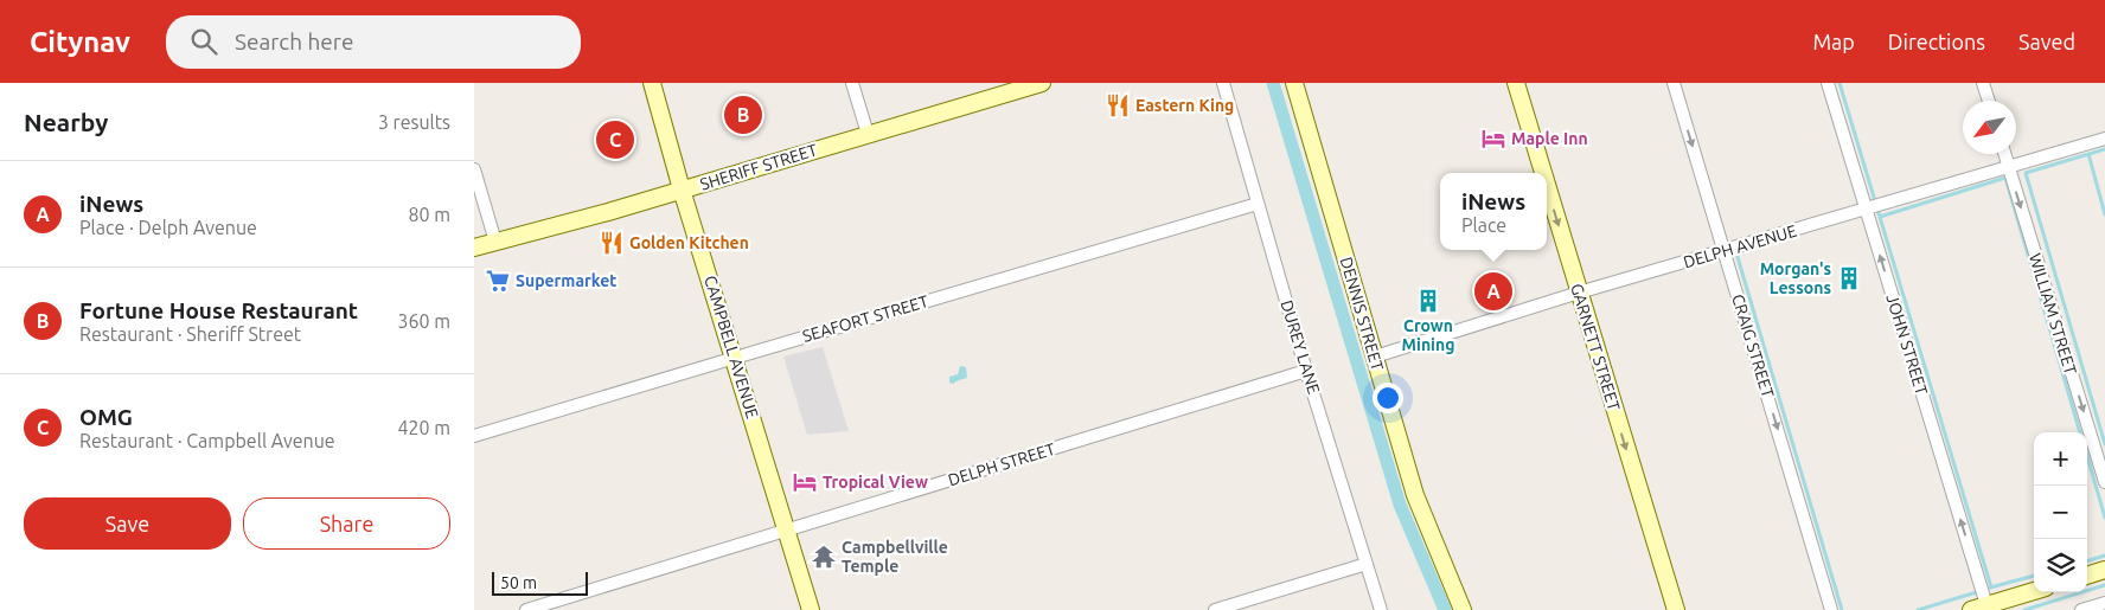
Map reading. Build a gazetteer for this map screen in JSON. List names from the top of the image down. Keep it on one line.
{"streets":{"street":["SHERIFF STREET","DELPH AVENUE","DENNIS STREET","WILLIAM STREET","SEAFORT STREET","JOHN STREET","CRAIG STREET","CAMPBELL AVENUE","DUREY LANE","GARNETT STREET","DELPH STREET"]},"crossings":[["SHERIFF STREET","CAMPBELL AVENUE"],["DELPH AVENUE","DENNIS STREET"],["DELPH AVENUE","WILLIAM STREET"],["DELPH AVENUE","JOHN STREET"],["DELPH AVENUE","CRAIG STREET"],["DELPH AVENUE","GARNETT STREET"],["SEAFORT STREET","CAMPBELL AVENUE"],["SEAFORT STREET","DUREY LANE"],["CAMPBELL AVENUE","DELPH STREET"],["DUREY LANE","DELPH STREET"]],"one_way":["WILLIAM STREET","JOHN STREET","CRAIG STREET","GARNETT STREET"],"places":{"restaurant":["Eastern King","Golden Kitchen"],"hotel":["Maple Inn","Tropical View"],"building":["Morgan's Lessons","Crown Mining"],"supermarket":["Supermarket"],"temple":["Campbellville Temple"]},"scale_bar":"50 m","north":"bottom left","page":{"header":"Citynav","search":"Search here","nav":["Map","Directions","Saved"],"heading":["Nearby","3 results"],"pins":["B","C","A"],"list":[{"mark":"A","name":"iNews","note":"Place · Delph Avenue","value":"80 m"},{"mark":"B","name":"Fortune House Restaurant","note":"Restaurant · Sheriff Street","value":"360 m"},{"mark":"C","name":"OMG","note":"Restaurant · Campbell Avenue","value":"420 m"}],"popup":["iNews","Place"],"map_buttons":["+","−"],"buttons":["Save","Share"],"scale":"50 m"}}
